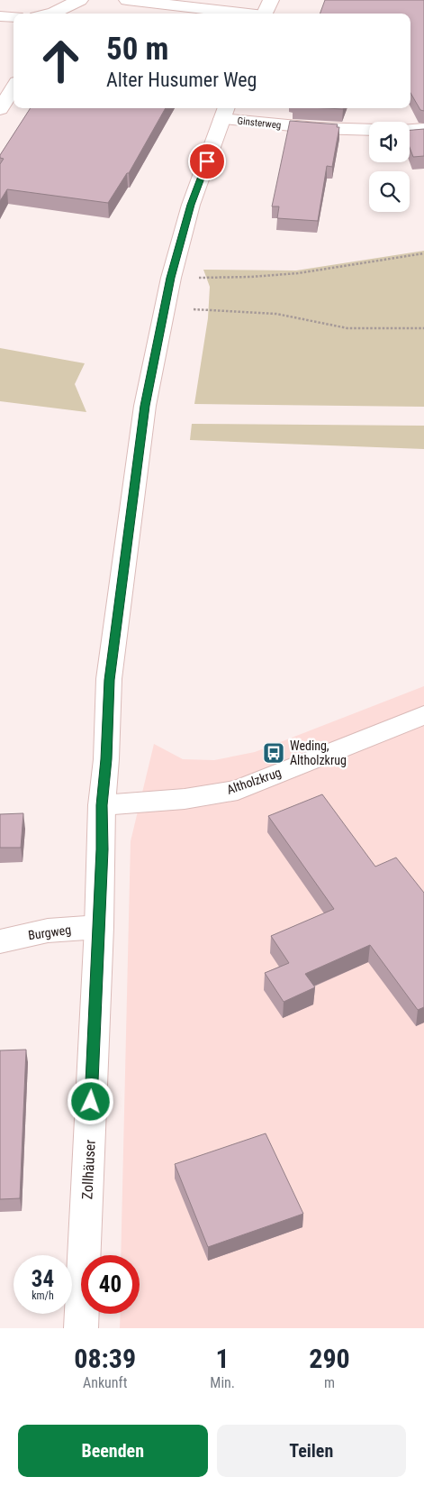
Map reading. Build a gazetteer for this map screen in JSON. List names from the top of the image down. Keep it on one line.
{"streets":{"street":["Ginsterweg","Altholzkrug","Burgweg","Zollhäuser"]},"crossings":[["Ginsterweg","Zollhäuser"],["Altholzkrug","Zollhäuser"],["Burgweg","Zollhäuser"]],"places":{"bus stop":["Weding, Altholzkrug"]},"page":{"turn":["50 m","Alter Husumer Weg"],"speed":"34 km/h","limit":"40","eta":["08:39","Ankunft","1","Min.","290","m"],"buttons":["Beenden","Teilen"]}}
